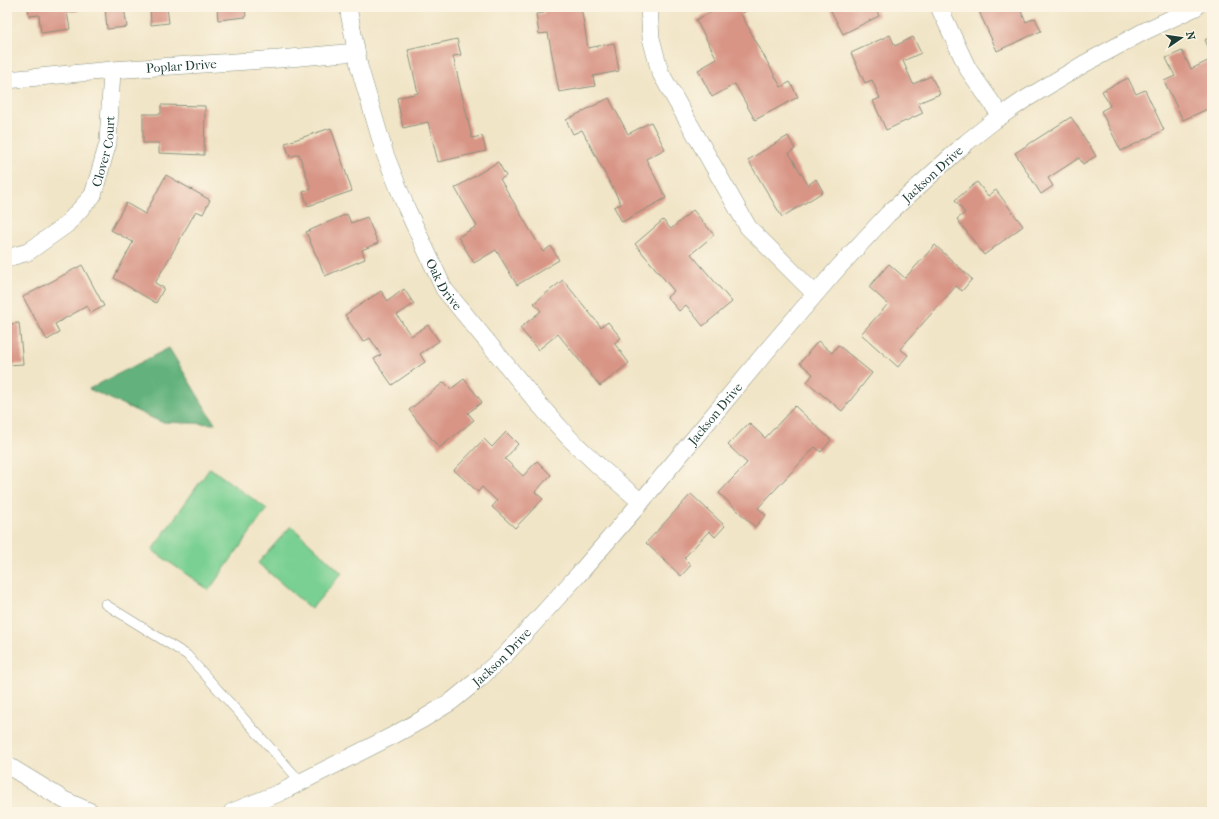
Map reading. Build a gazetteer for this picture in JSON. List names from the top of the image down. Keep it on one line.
{"streets":{"street":["Poplar Drive","Clover Court","Jackson Drive","Oak Drive"]},"crossings":[["Poplar Drive","Clover Court"],["Poplar Drive","Oak Drive"],["Jackson Drive","Oak Drive"]],"north":"right"}
